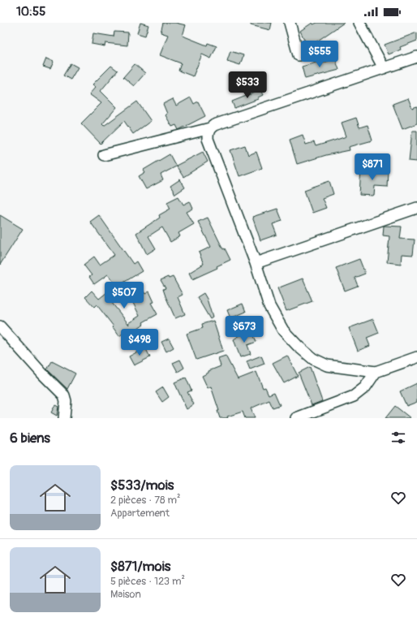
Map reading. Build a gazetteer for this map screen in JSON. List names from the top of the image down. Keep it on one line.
{"page":{"status":"10:55","price":["$555","$533","$871","$507","$673","$498"],"heading":"6 biens","list":[{"name":"$533/mois","note":"2 pièces · 78 m² · Appartement"},{"name":"$871/mois","note":"5 pièces · 123 m² · Maison"}]}}
